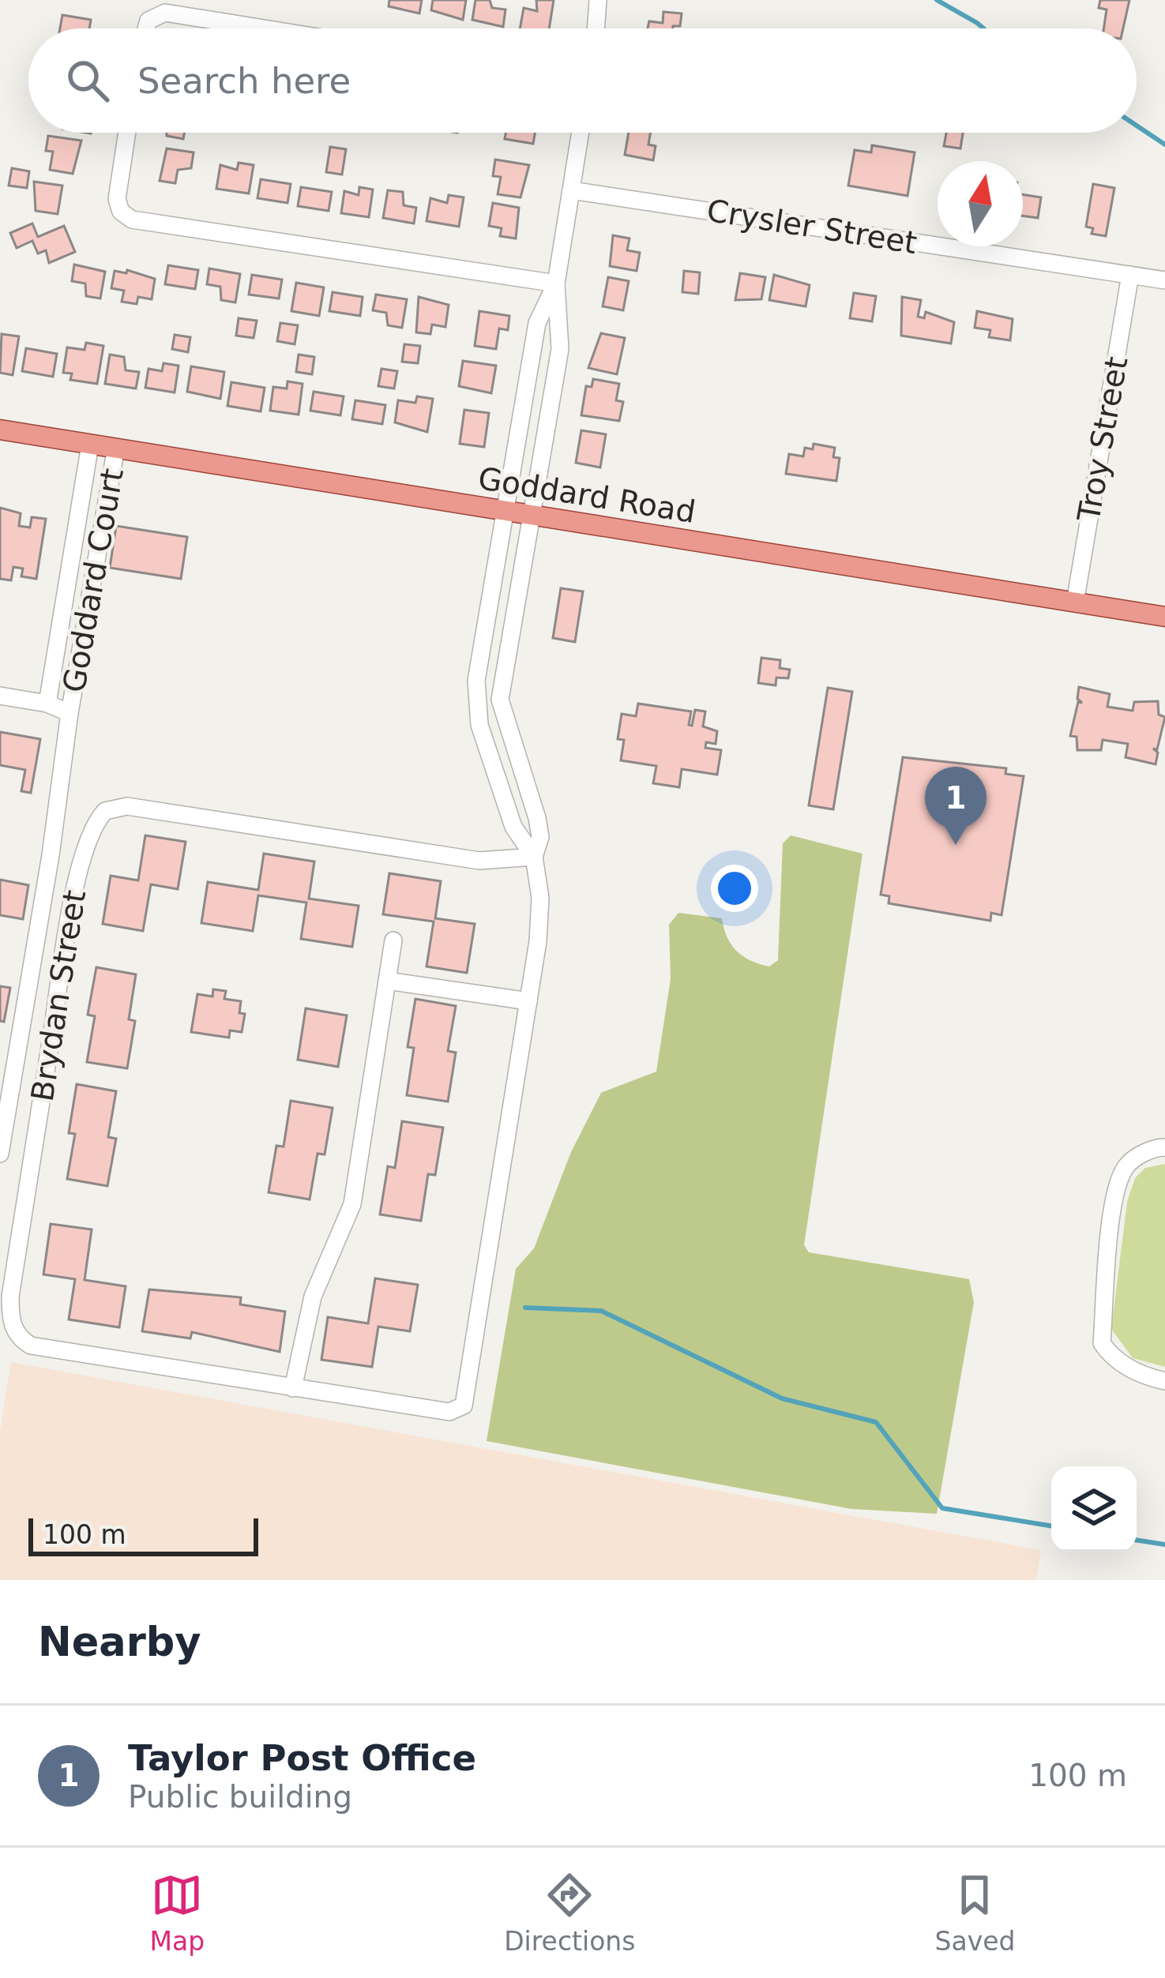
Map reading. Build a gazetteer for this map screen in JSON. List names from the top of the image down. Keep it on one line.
{"streets":{"main road":["Goddard Road"],"street":["Crysler Street","Troy Street","Goddard Court","Brydan Street"]},"crossings":[["Crysler Street","Troy Street"],["Troy Street","Goddard Road"],["Goddard Road","Goddard Court"],["Goddard Road","Brydan Street"]],"scale_bar":"100 m","north":"top","page":{"search":"Search here","pins":"1","scale":"100 m","heading":"Nearby","list":[{"mark":"1","name":"Taylor Post Office","note":"Public building","value":"100 m"}],"nav":["Map","Directions","Saved"]}}
